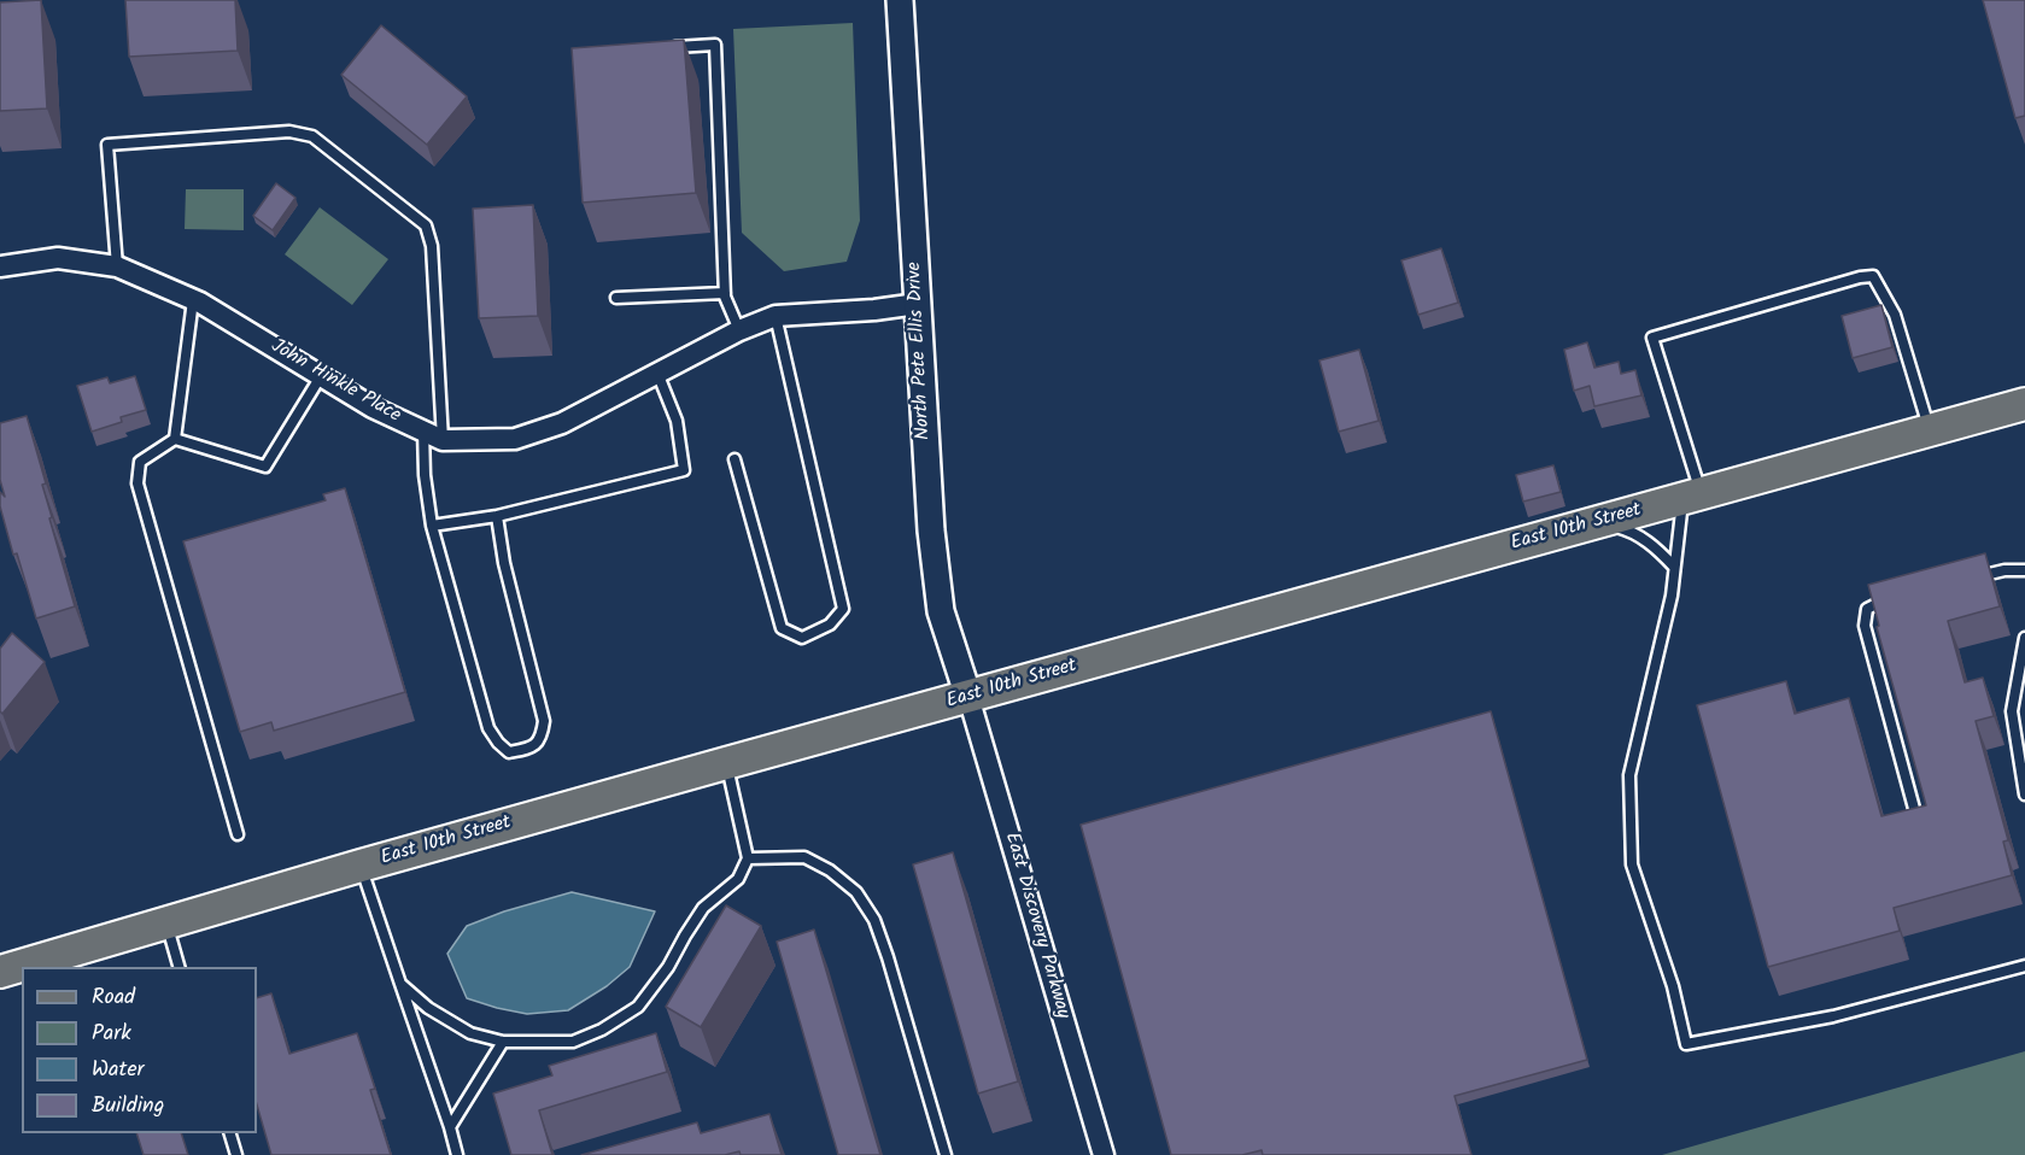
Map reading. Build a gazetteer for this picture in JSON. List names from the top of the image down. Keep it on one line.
{"streets":{"main road":["East 10th Street"],"street":["North Pete Ellis Drive","John Hinkle Place","East Discovery Parkway"]},"crossings":[["North Pete Ellis Drive","John Hinkle Place"],["North Pete Ellis Drive","East 10th Street"],["North Pete Ellis Drive","East Discovery Parkway"],["East 10th Street","East Discovery Parkway"]],"legend":["Road","Park","Water","Building"]}
